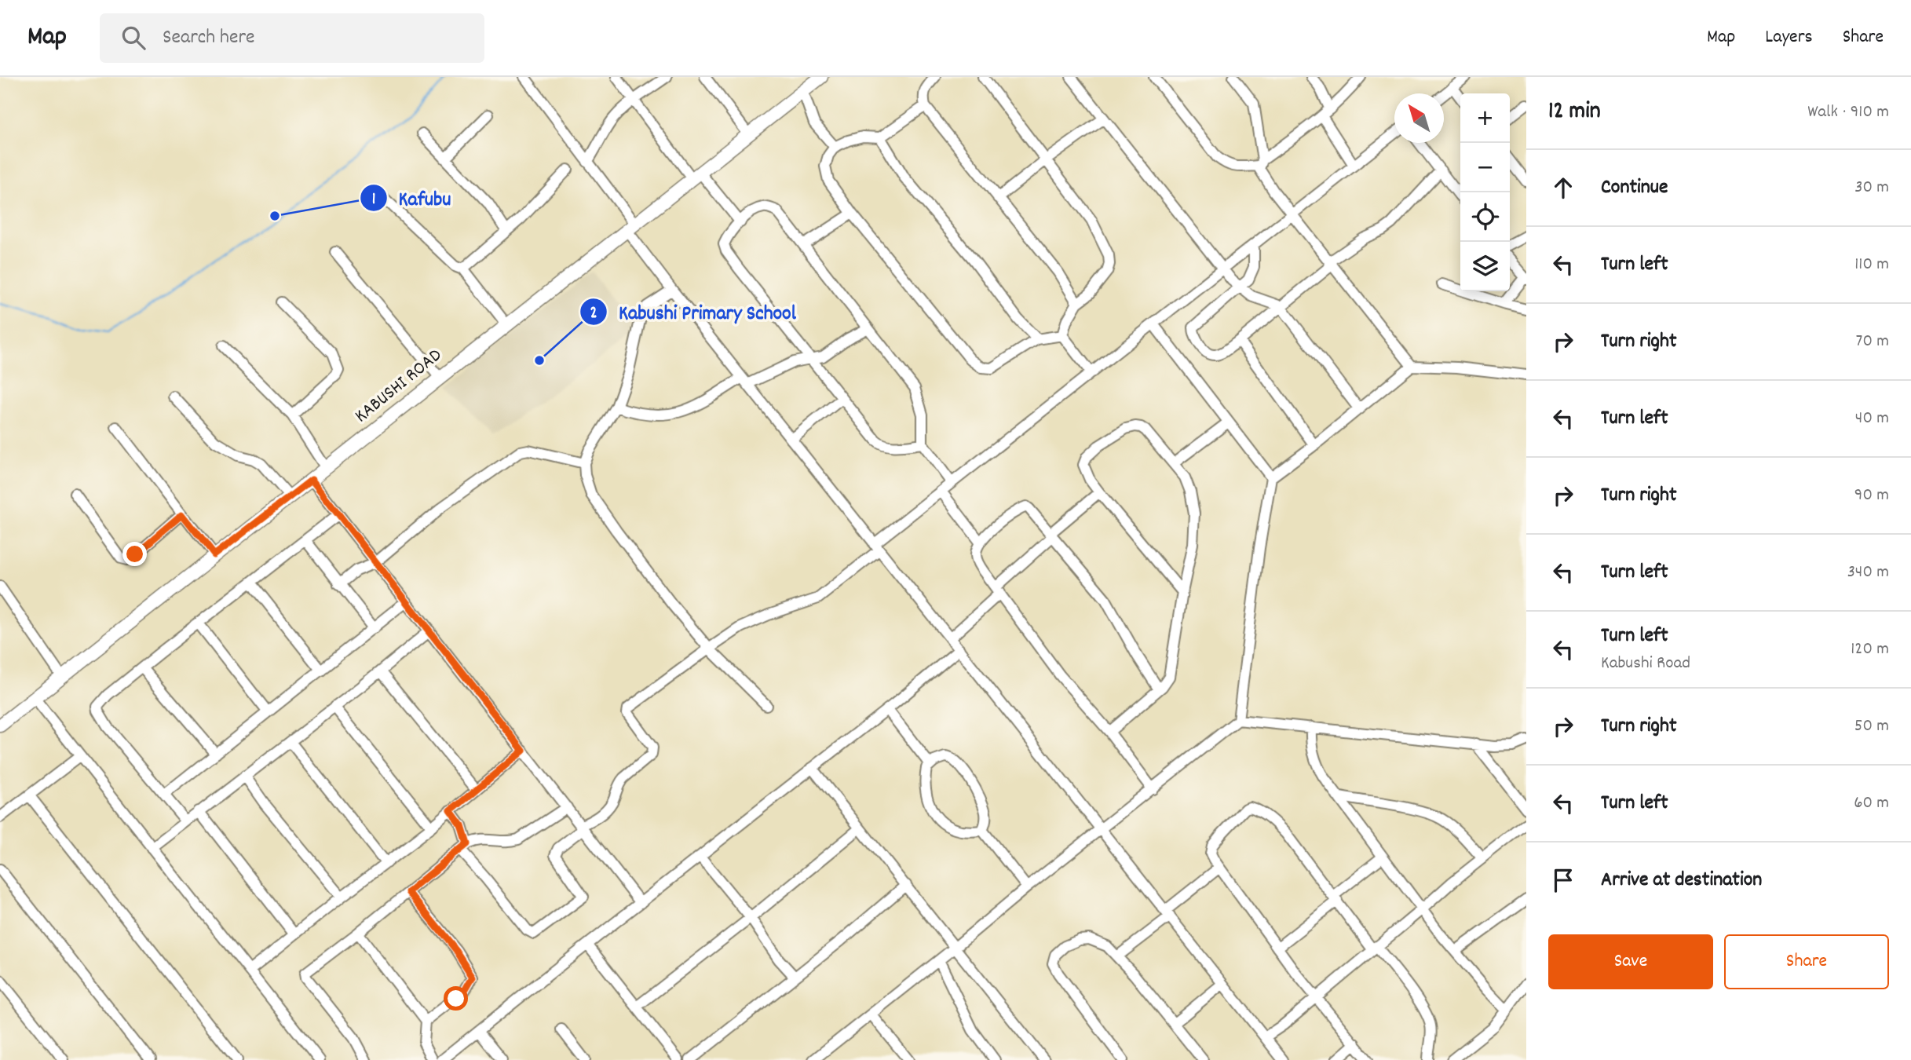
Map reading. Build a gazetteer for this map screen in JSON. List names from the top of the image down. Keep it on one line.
{"streets":{"main road":["KABUSHI ROAD"]},"places":["Kafubu","Kabushi Primary School"],"north":"top left","page":{"header":"Map","search":"Search here","nav":["Map","Layers","Share"],"heading":["12 min","Walk · 910 m"],"map_buttons":["+","−"],"list":[["Continue","30 m"],["Turn left","110 m"],["Turn right","70 m"],["Turn left","40 m"],["Turn right","90 m"],["Turn left","340 m"],["Turn left","Kabushi Road","120 m"],["Turn right","50 m"],["Turn left","60 m"],"Arrive at destination"],"buttons":["Save","Share"]}}
